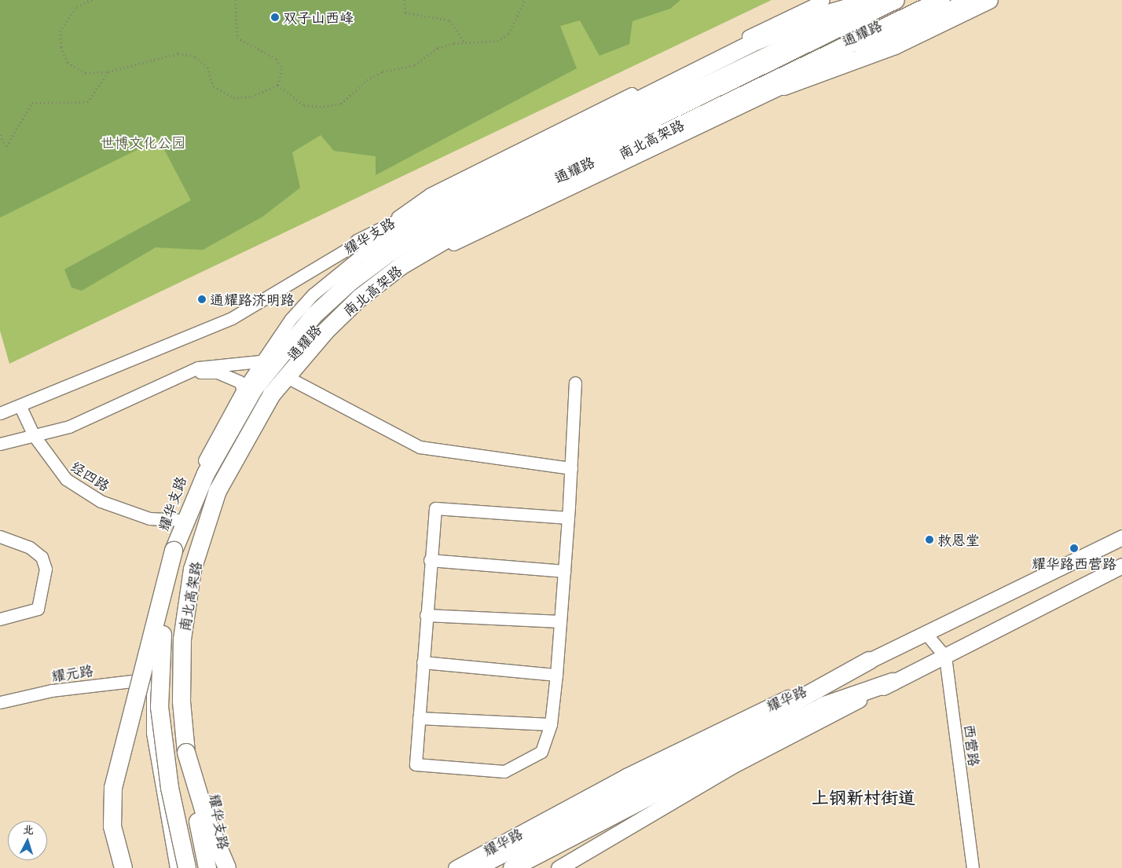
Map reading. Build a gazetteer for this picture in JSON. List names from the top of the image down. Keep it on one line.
{"streets":{"highway":["南北高架路"],"main road":["耀华路"],"street":["通耀路","耀华支路","经四路","耀元路","西营路"]},"crossings":[["通耀路","耀华支路"],["耀华支路","经四路"],["耀华支路","耀元路"]],"districts":["上钢新村街道"],"parks":["世博文化公园"],"places":["双子山西峰","通耀路济明路","救恩堂","耀华路西营路"],"north":"top"}
